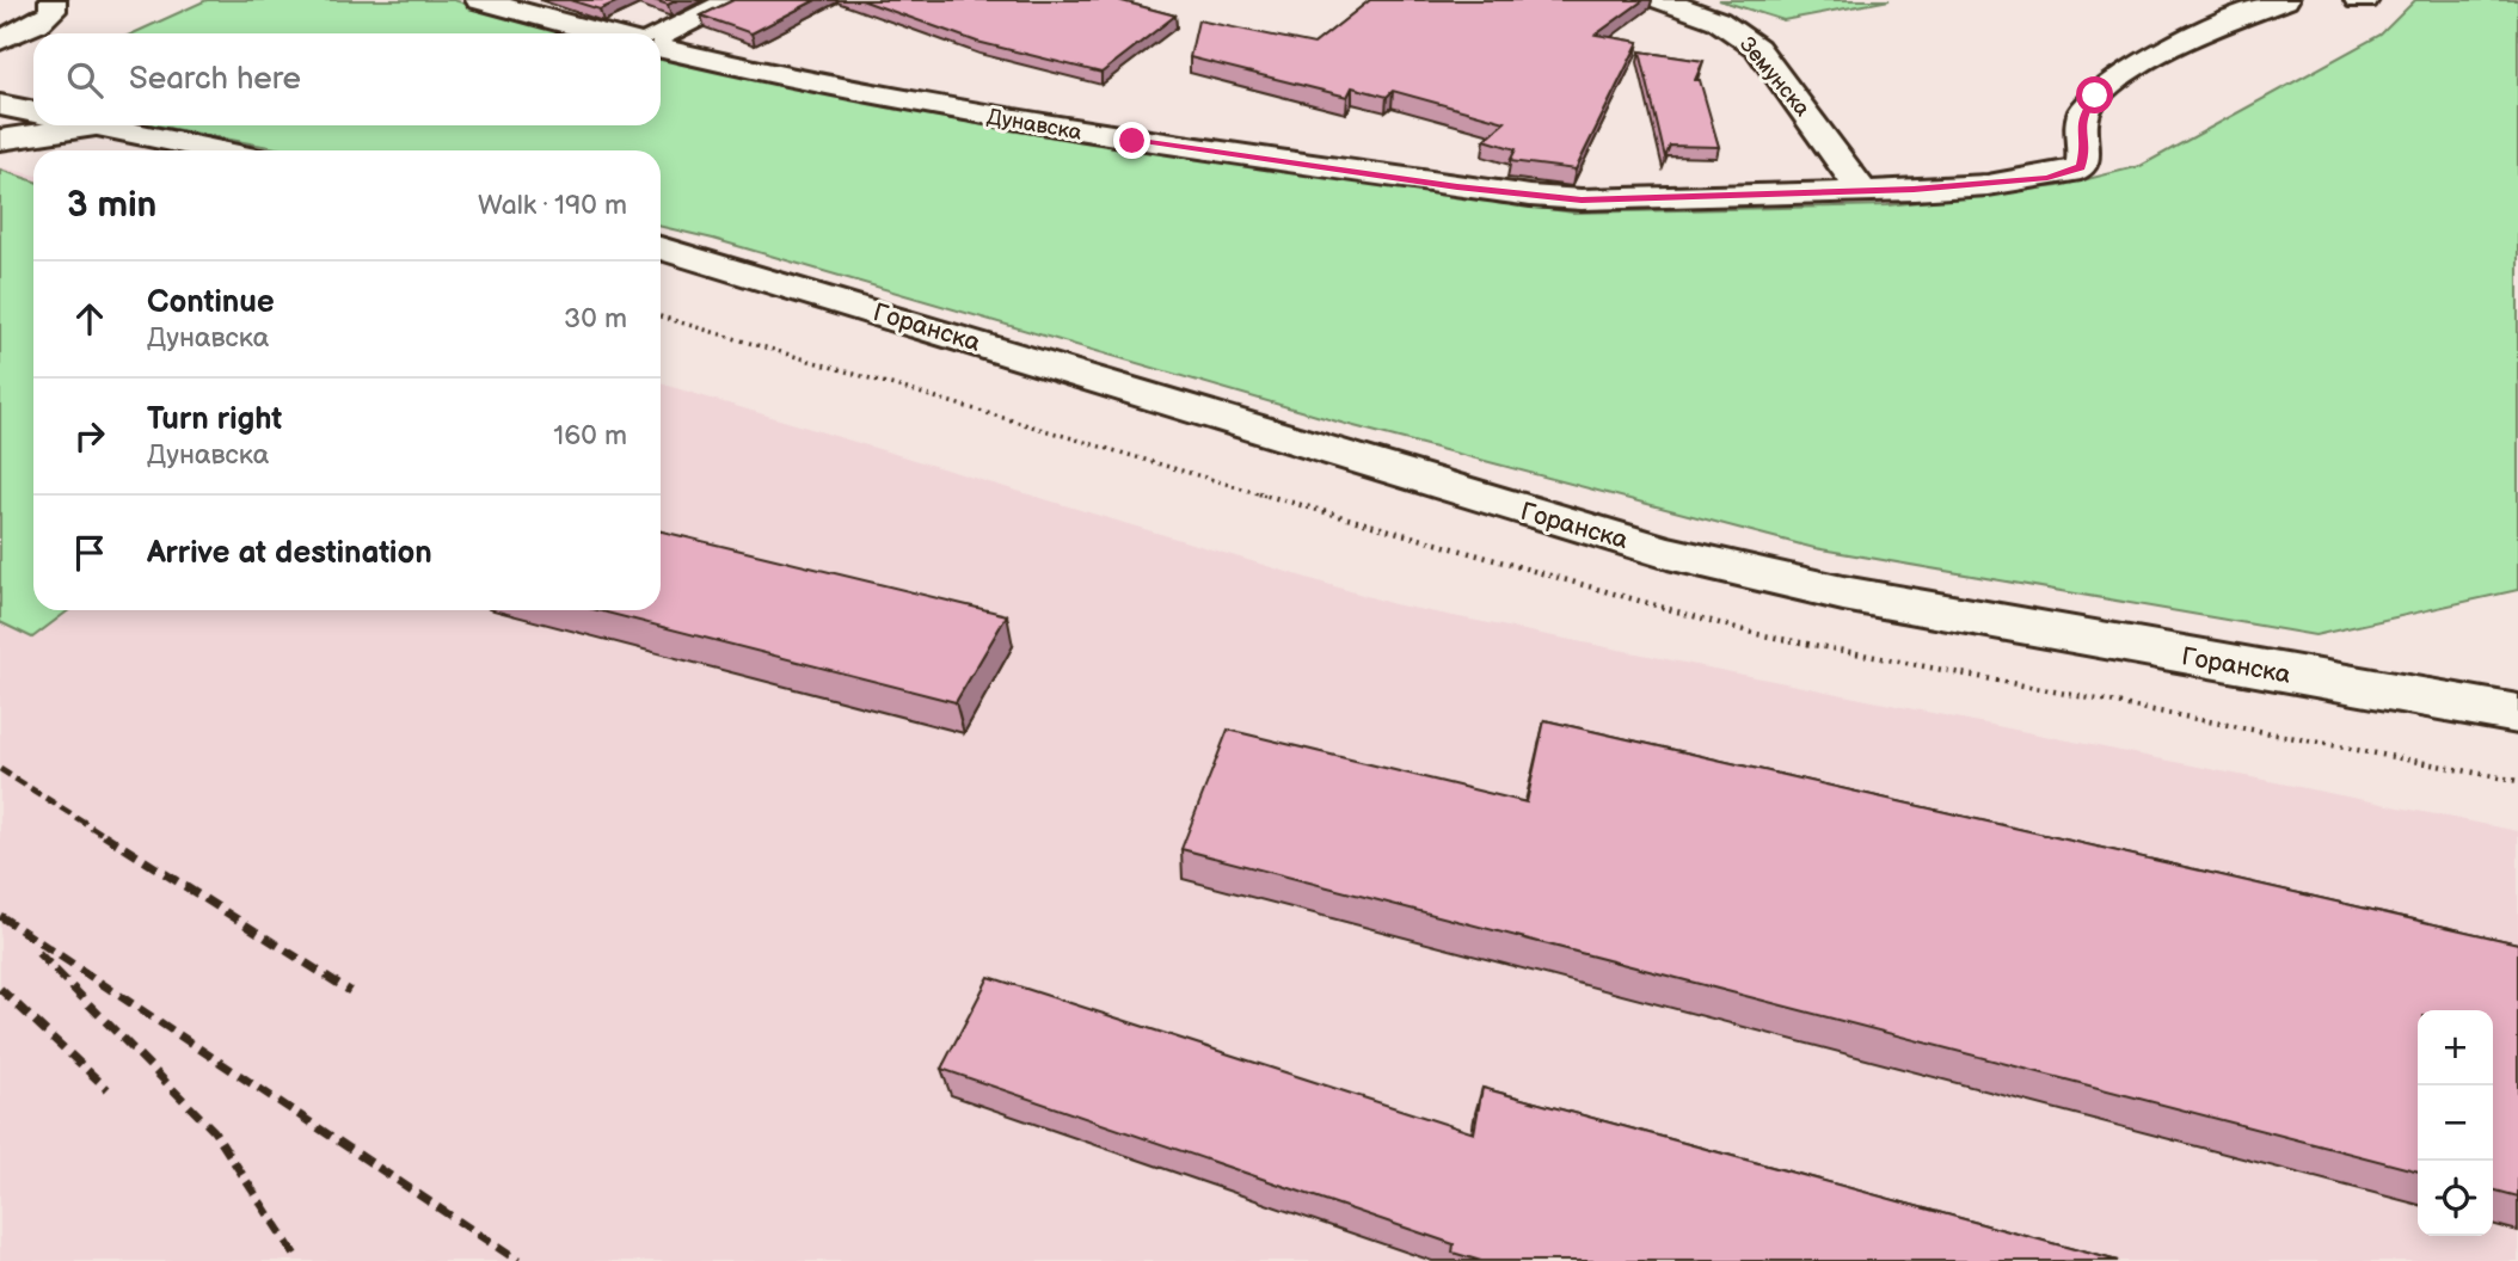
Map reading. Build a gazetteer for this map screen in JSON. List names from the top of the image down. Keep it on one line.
{"streets":{"street":["Земунска","Дунавска","Горанска"]},"crossings":[["Земунска","Дунавска"]],"page":{"search":"Search here","heading":["3 min","Walk · 190 m"],"list":[["Continue","Дунавска","30 m"],["Turn right","Дунавска","160 m"],"Arrive at destination"],"map_buttons":["+","−"]}}
